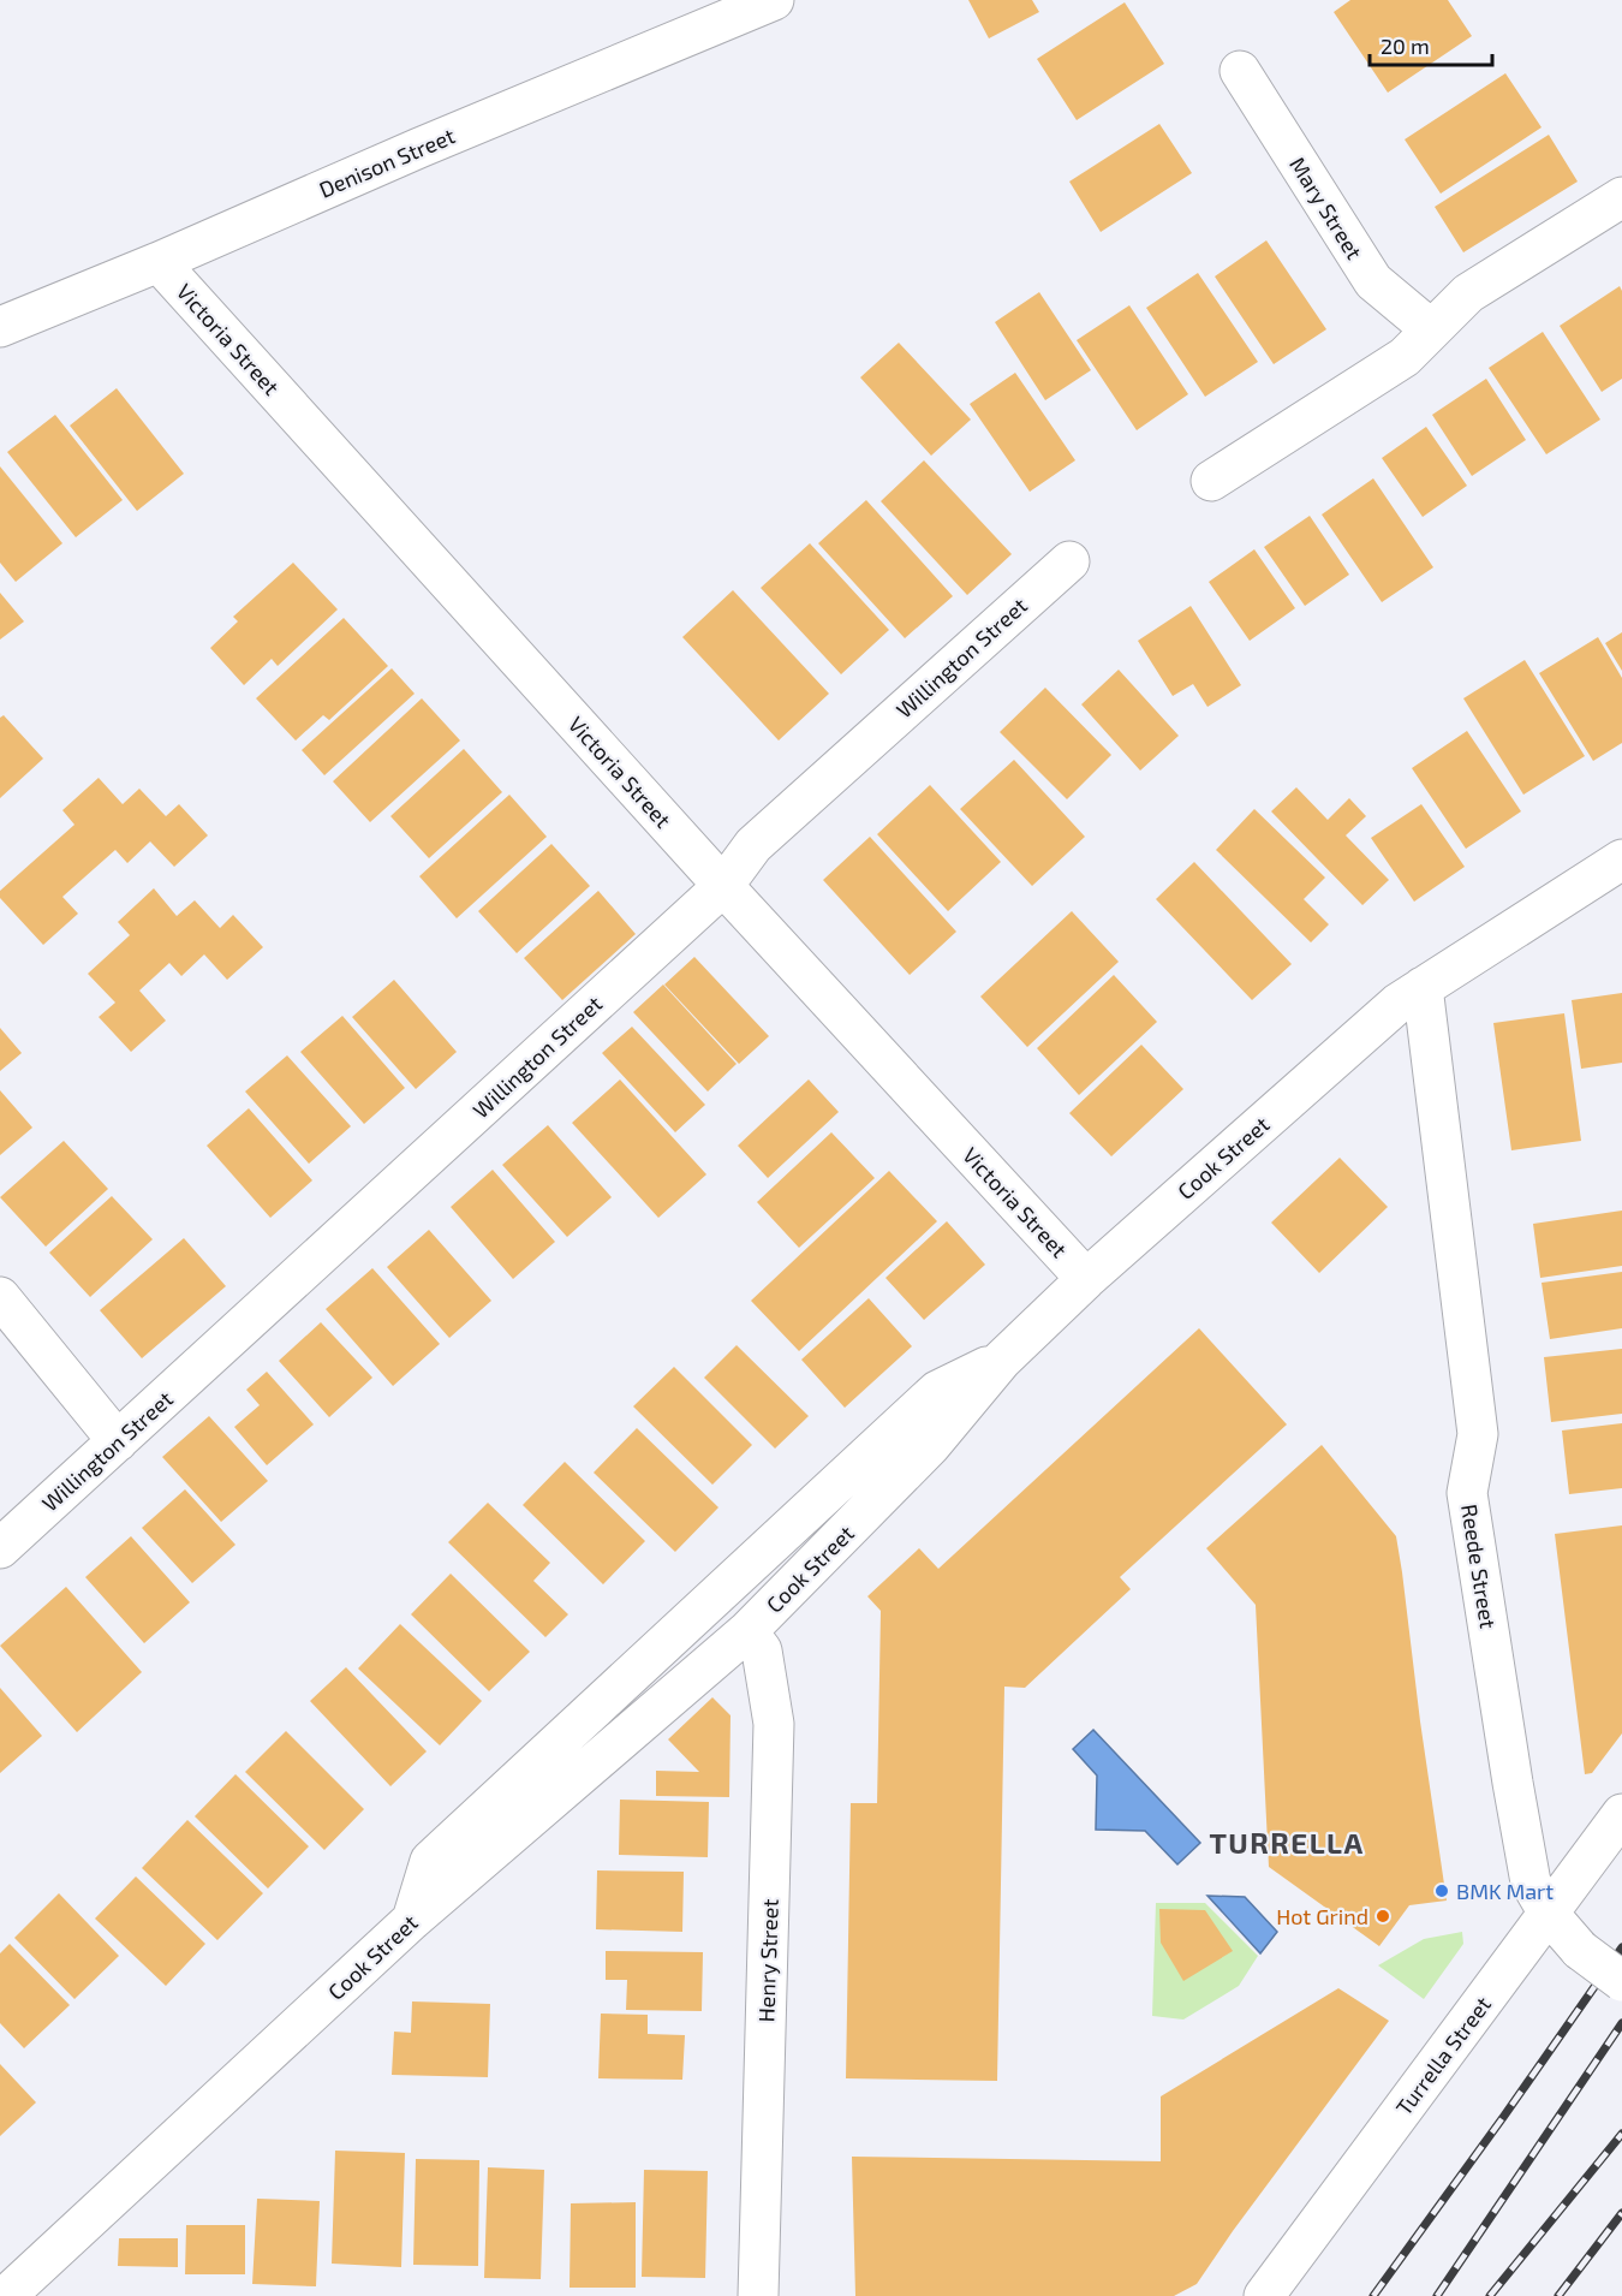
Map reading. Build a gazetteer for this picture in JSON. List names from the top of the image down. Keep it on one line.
{"streets":{"street":["Denison Street","Mary Street","Victoria Street","Willington Street","Cook Street","Reede Street","Henry Street","Turrella Street"]},"crossings":[["Denison Street","Victoria Street"],["Victoria Street","Willington Street"],["Victoria Street","Cook Street"],["Cook Street","Reede Street"],["Cook Street","Henry Street"],["Reede Street","Turrella Street"]],"districts":["TURRELLA"],"places":["BMK Mart","Hot Grind"],"scale_bar":"20 m"}
